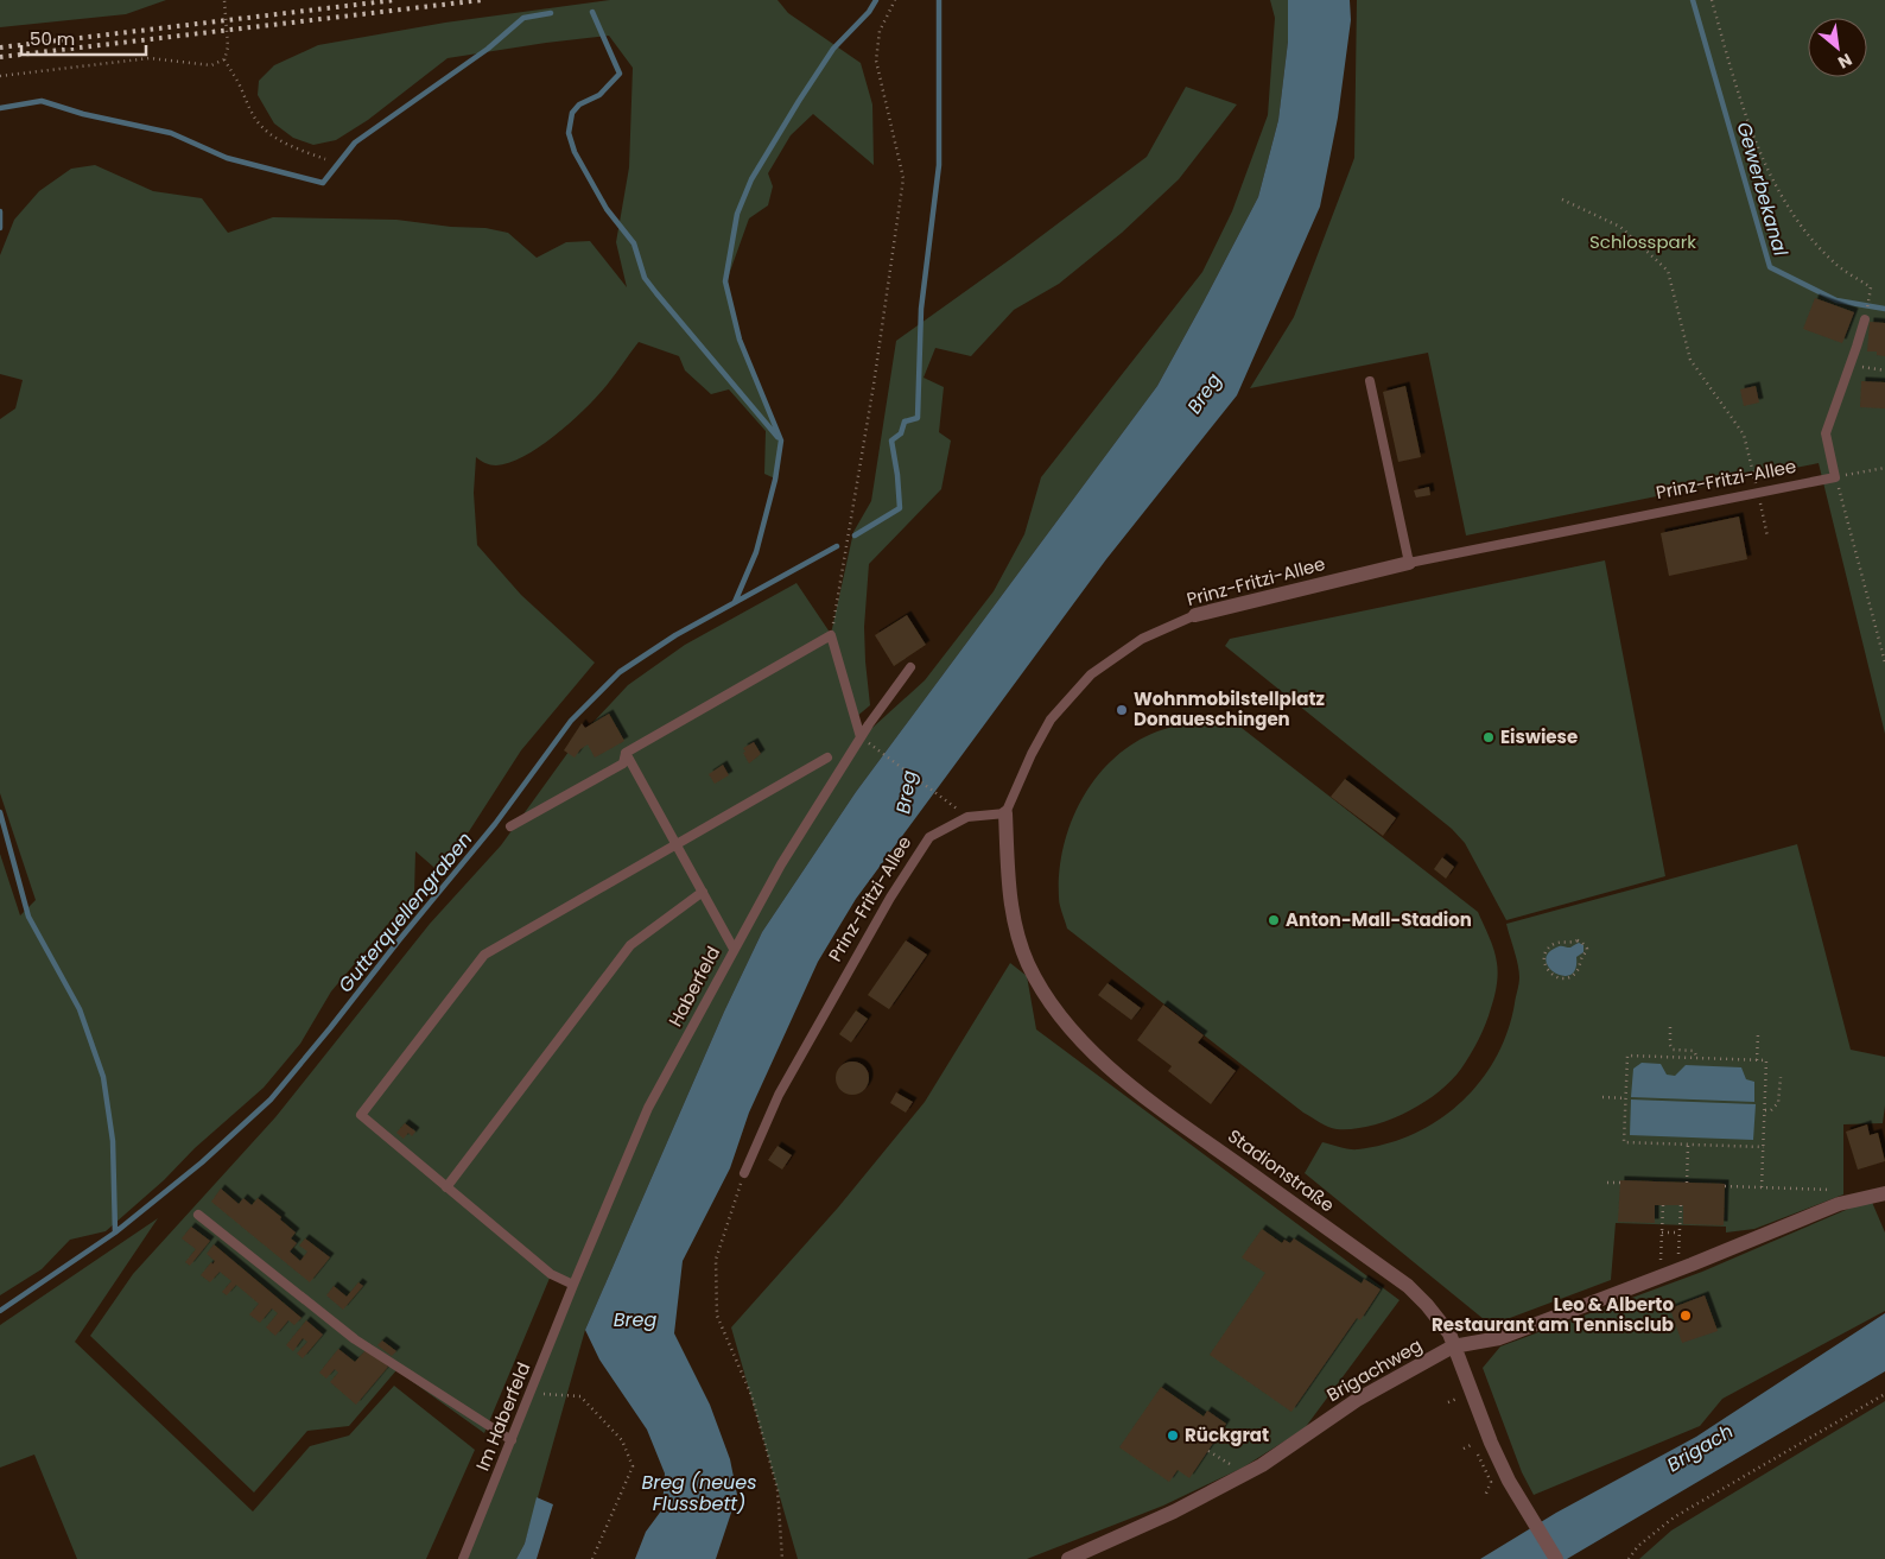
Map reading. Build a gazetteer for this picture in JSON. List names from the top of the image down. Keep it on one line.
{"streets":{"street":["Prinz-Fritzi-Allee","Stadionstraße","Brigachweg"],"lane":["Haberfeld","Im Haberfeld"]},"crossings":[["Prinz-Fritzi-Allee","Stadionstraße"],["Haberfeld","Im Haberfeld"],["Stadionstraße","Brigachweg"]],"water":["Gewerbekanal","Breg","Gutterquellengraben","Brigach","Breg (neues Flussbett)"],"parks":["Schlosspark"],"places":["Wohnmobilstellplatz Donaueschingen","Eiswiese","Anton-Mall-Stadion","Leo & Alberto Restaurant am Tennisclub","Rückgrat"],"scale_bar":"50 m","north":"bottom right"}
